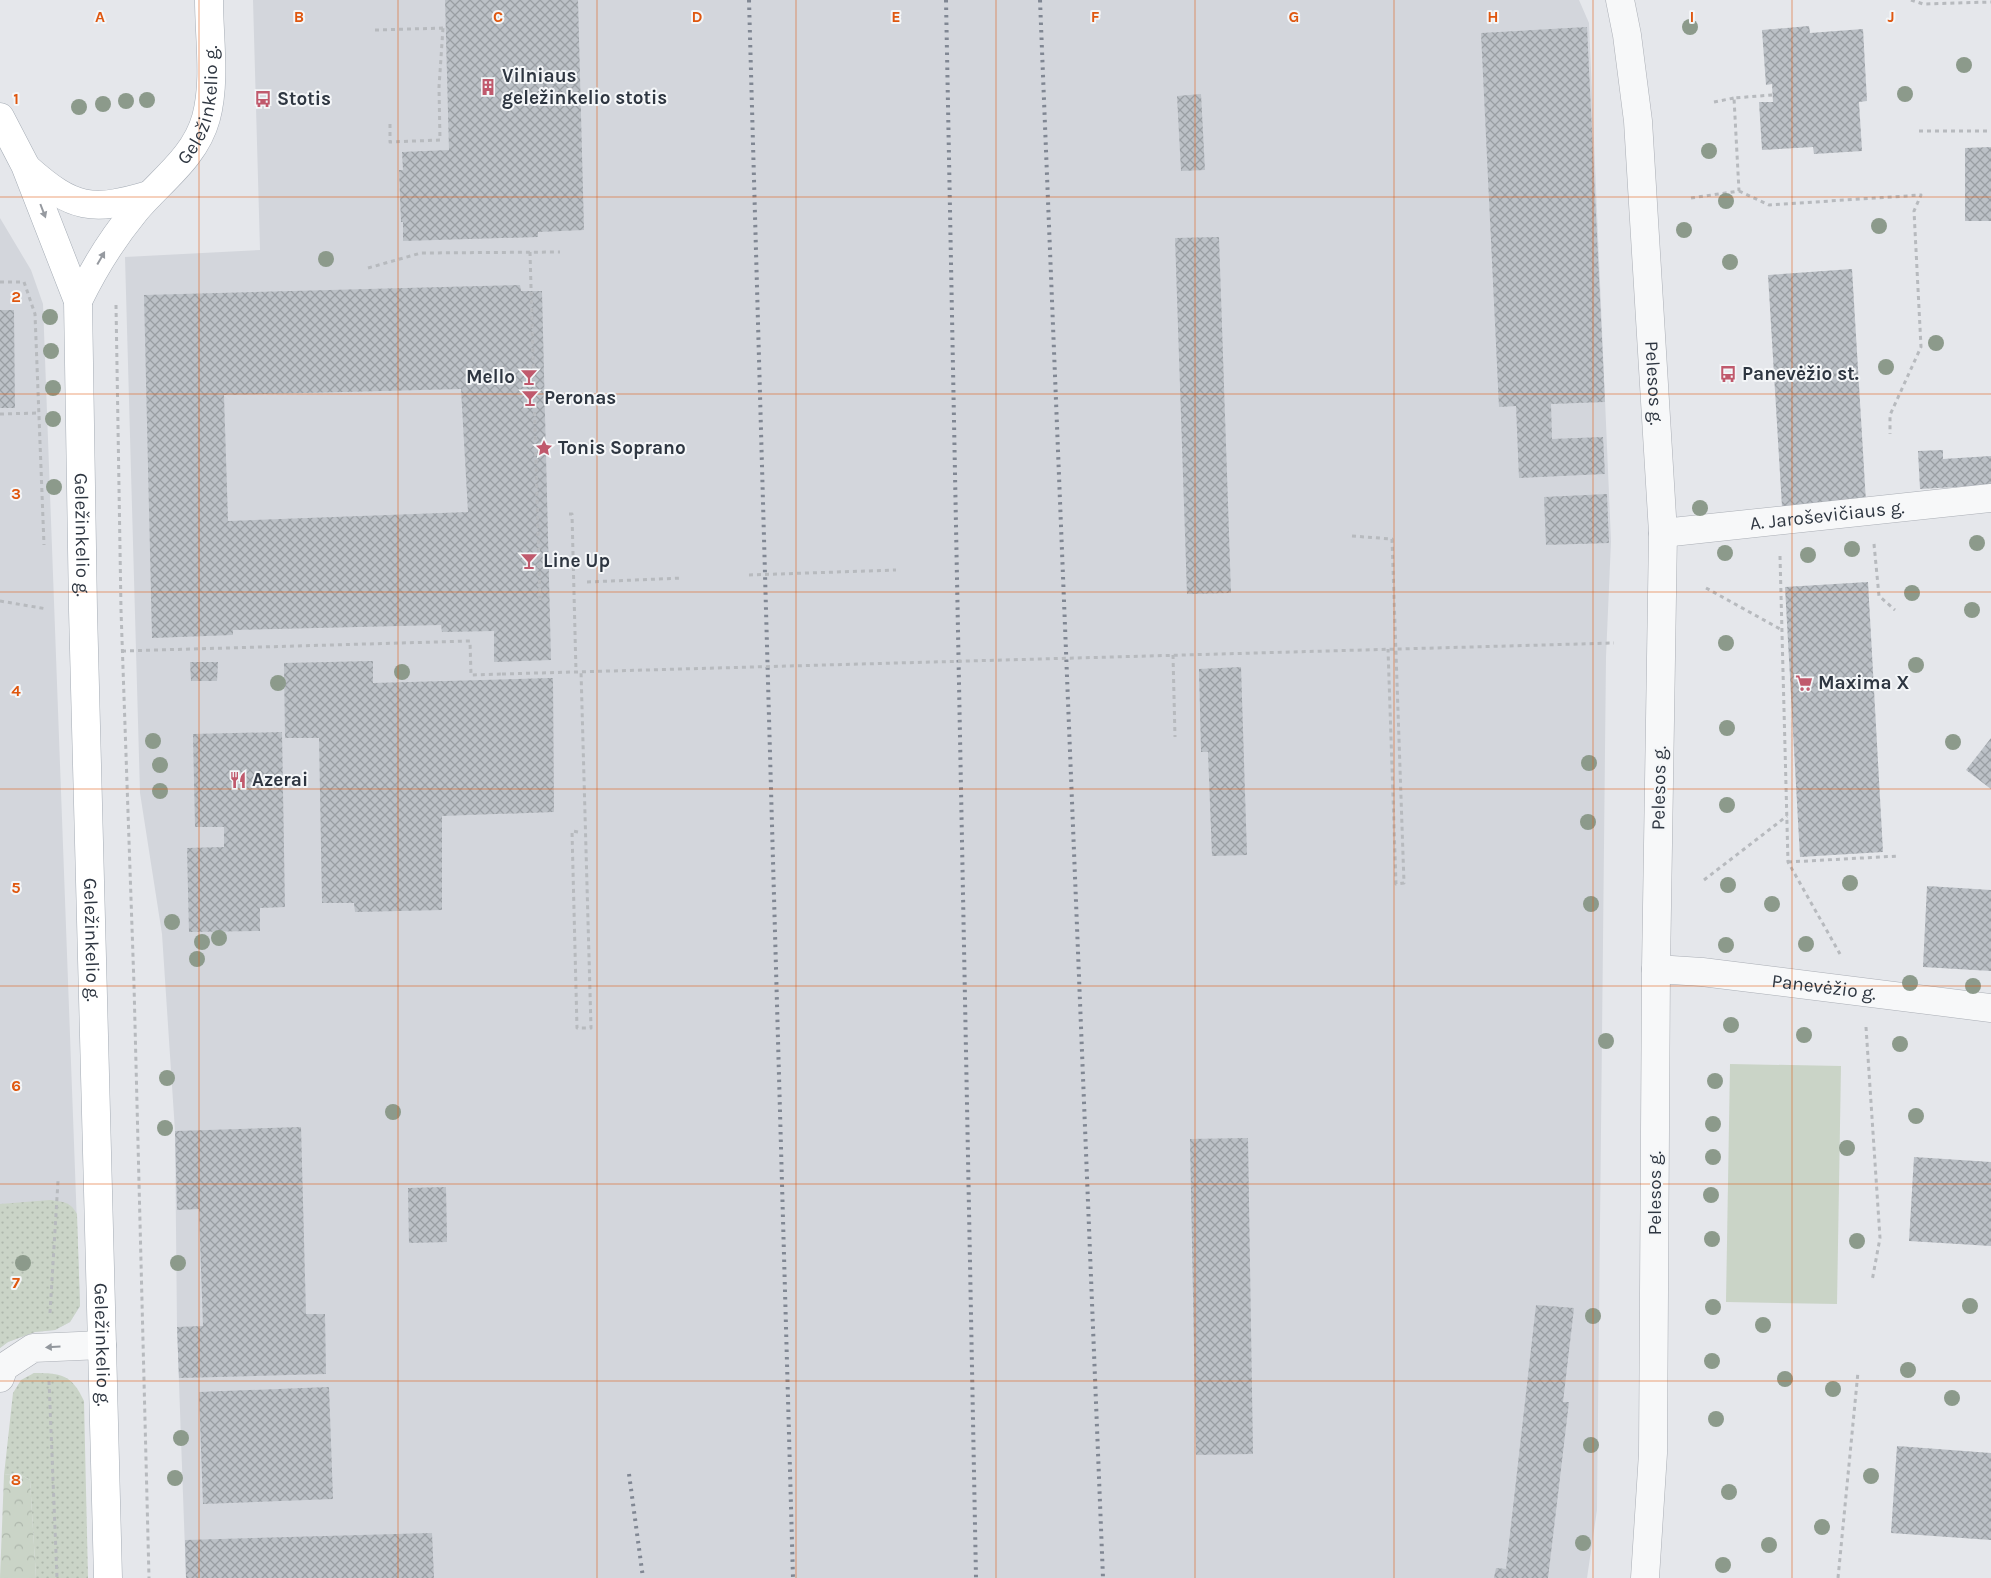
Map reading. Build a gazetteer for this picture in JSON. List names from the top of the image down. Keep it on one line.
{"streets":{"main road":["Geležinkelio g."],"street":["Pelesos g.","A. Jaroševičiaus g.","Panevėžio g."]},"crossings":[["Pelesos g.","A. Jaroševičiaus g."],["Pelesos g.","Panevėžio g."]],"places":{"building":["Vilniaus geležinkelio stotis"],"bus stop":["Stotis","Panevėžio st."],"bar":["Mello","Peronas","Line Up"],"place":["Tonis Soprano"],"supermarket":["Maxima X"],"restaurant":["Azerai"]},"grid":{"columns":["A","B","C","D","E","F","G","H","I","J"],"rows":["1","2","3","4","5","6","7","8"]}}
